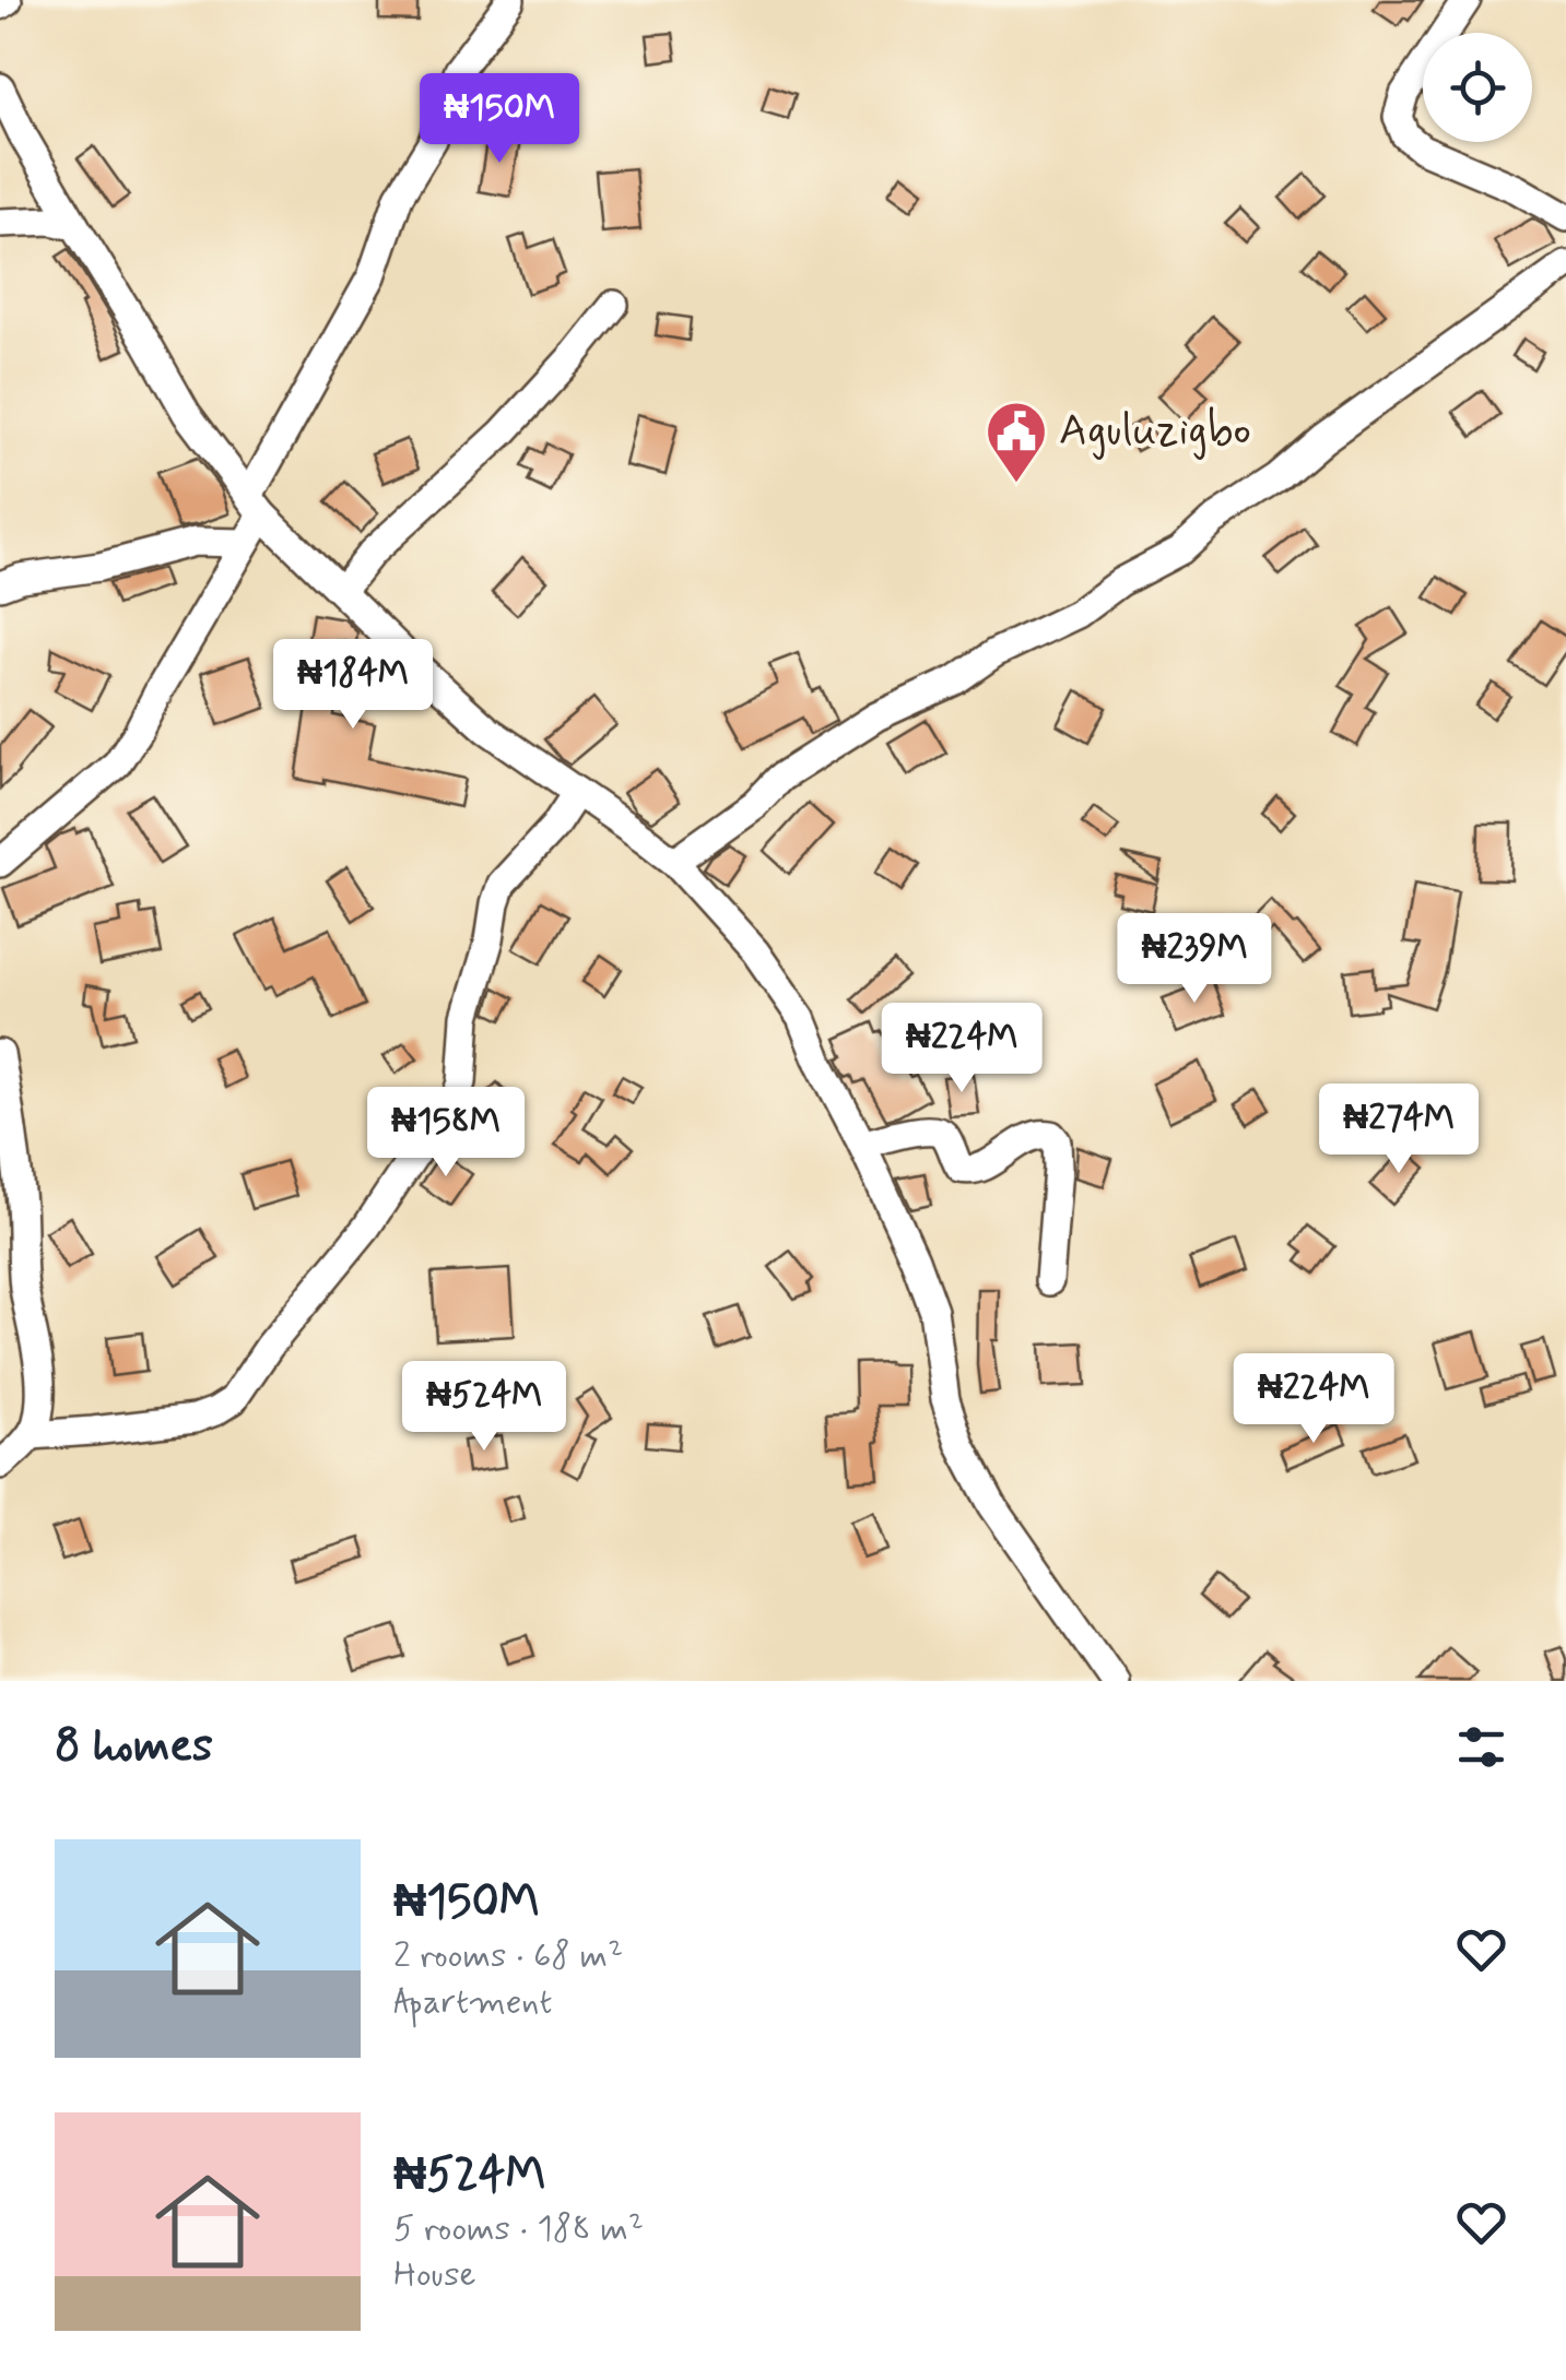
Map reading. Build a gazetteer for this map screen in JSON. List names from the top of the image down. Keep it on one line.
{"places":{"public building":["Aguluzigbo"]},"page":{"price":["₦150M","₦184M","₦239M","₦224M","₦274M","₦158M","₦224M","₦524M"],"heading":"8 homes","list":[{"name":"₦150M","note":"2 rooms · 68 m² · Apartment"},{"name":"₦524M","note":"5 rooms · 188 m² · House"}]}}
